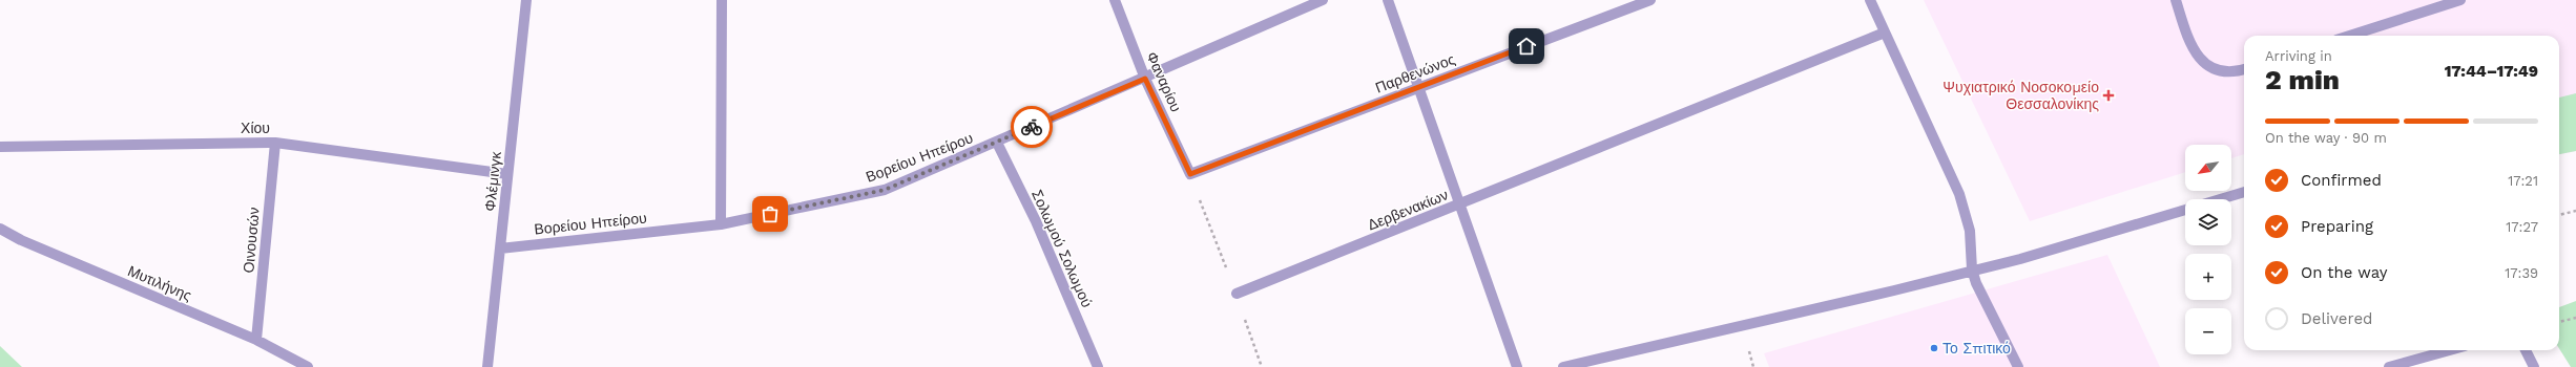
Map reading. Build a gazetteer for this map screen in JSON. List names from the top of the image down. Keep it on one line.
{"streets":{"street":["Παρθενώνος","Φαναρίου","Χίου","Βορείου Ηπείρου","Φλέμινγκ","Δερβενακίων","Οινουσών","Σολωμού Σολωμού","Μυτιλήνης"]},"crossings":[["Παρθενώνος","Φαναρίου"],["Παρθενώνος","Δερβενακίων"],["Φαναρίου","Βορείου Ηπείρου"],["Χίου","Φλέμινγκ"],["Χίου","Οινουσών"],["Βορείου Ηπείρου","Φλέμινγκ"],["Βορείου Ηπείρου","Σολωμού Σολωμού"],["Οινουσών","Μυτιλήνης"]],"places":{"health":["Ψυχιατρικό Νοσοκομείο Θεσσαλονίκης"],"other":["Το Σπιτικό"]},"north":"bottom left","page":{"heading":["2 min","Arriving in","17:44–17:49"],"bar":"On the way · 90 m","map_buttons":["+","−"],"list":[["Confirmed","17:21"],["Preparing","17:27"],["On the way","17:39"],"Delivered"]}}
